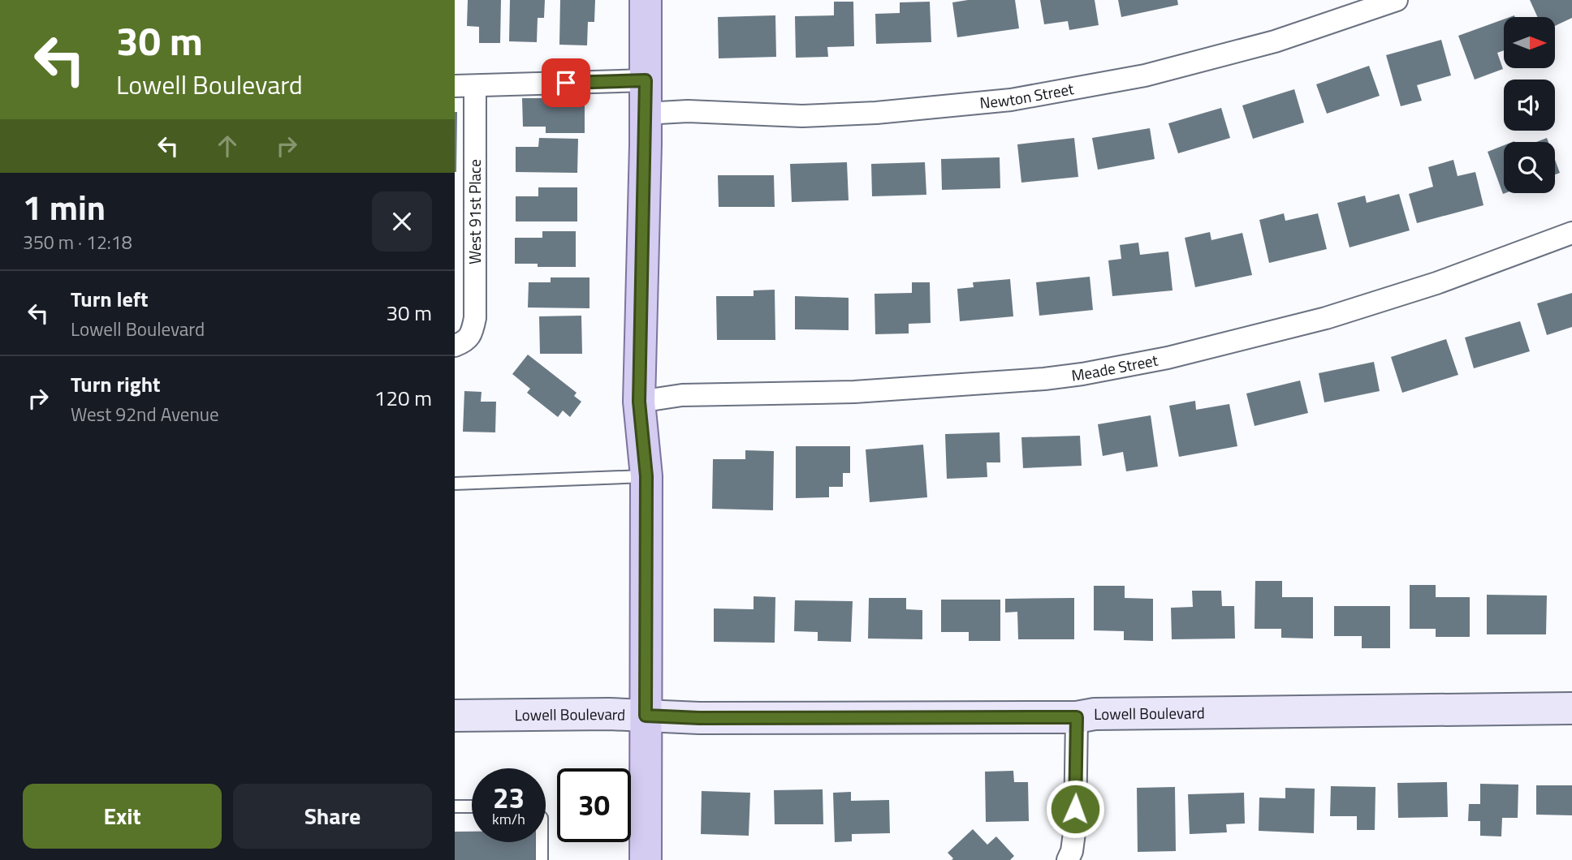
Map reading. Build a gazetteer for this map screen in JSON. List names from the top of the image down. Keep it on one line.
{"streets":{"street":["Newton Street","West 91st Place","Meade Street","Lowell Boulevard"]},"north":"right","page":{"turn":["30 m","Lowell Boulevard"],"heading":["1 min","350 m · 12:18"],"list":[{"name":"Turn left","note":"Lowell Boulevard","value":"30 m"},{"name":"Turn right","note":"West 92nd Avenue","value":"120 m"}],"speed":"23 km/h","limit":"30","buttons":["Exit","Share"]}}
